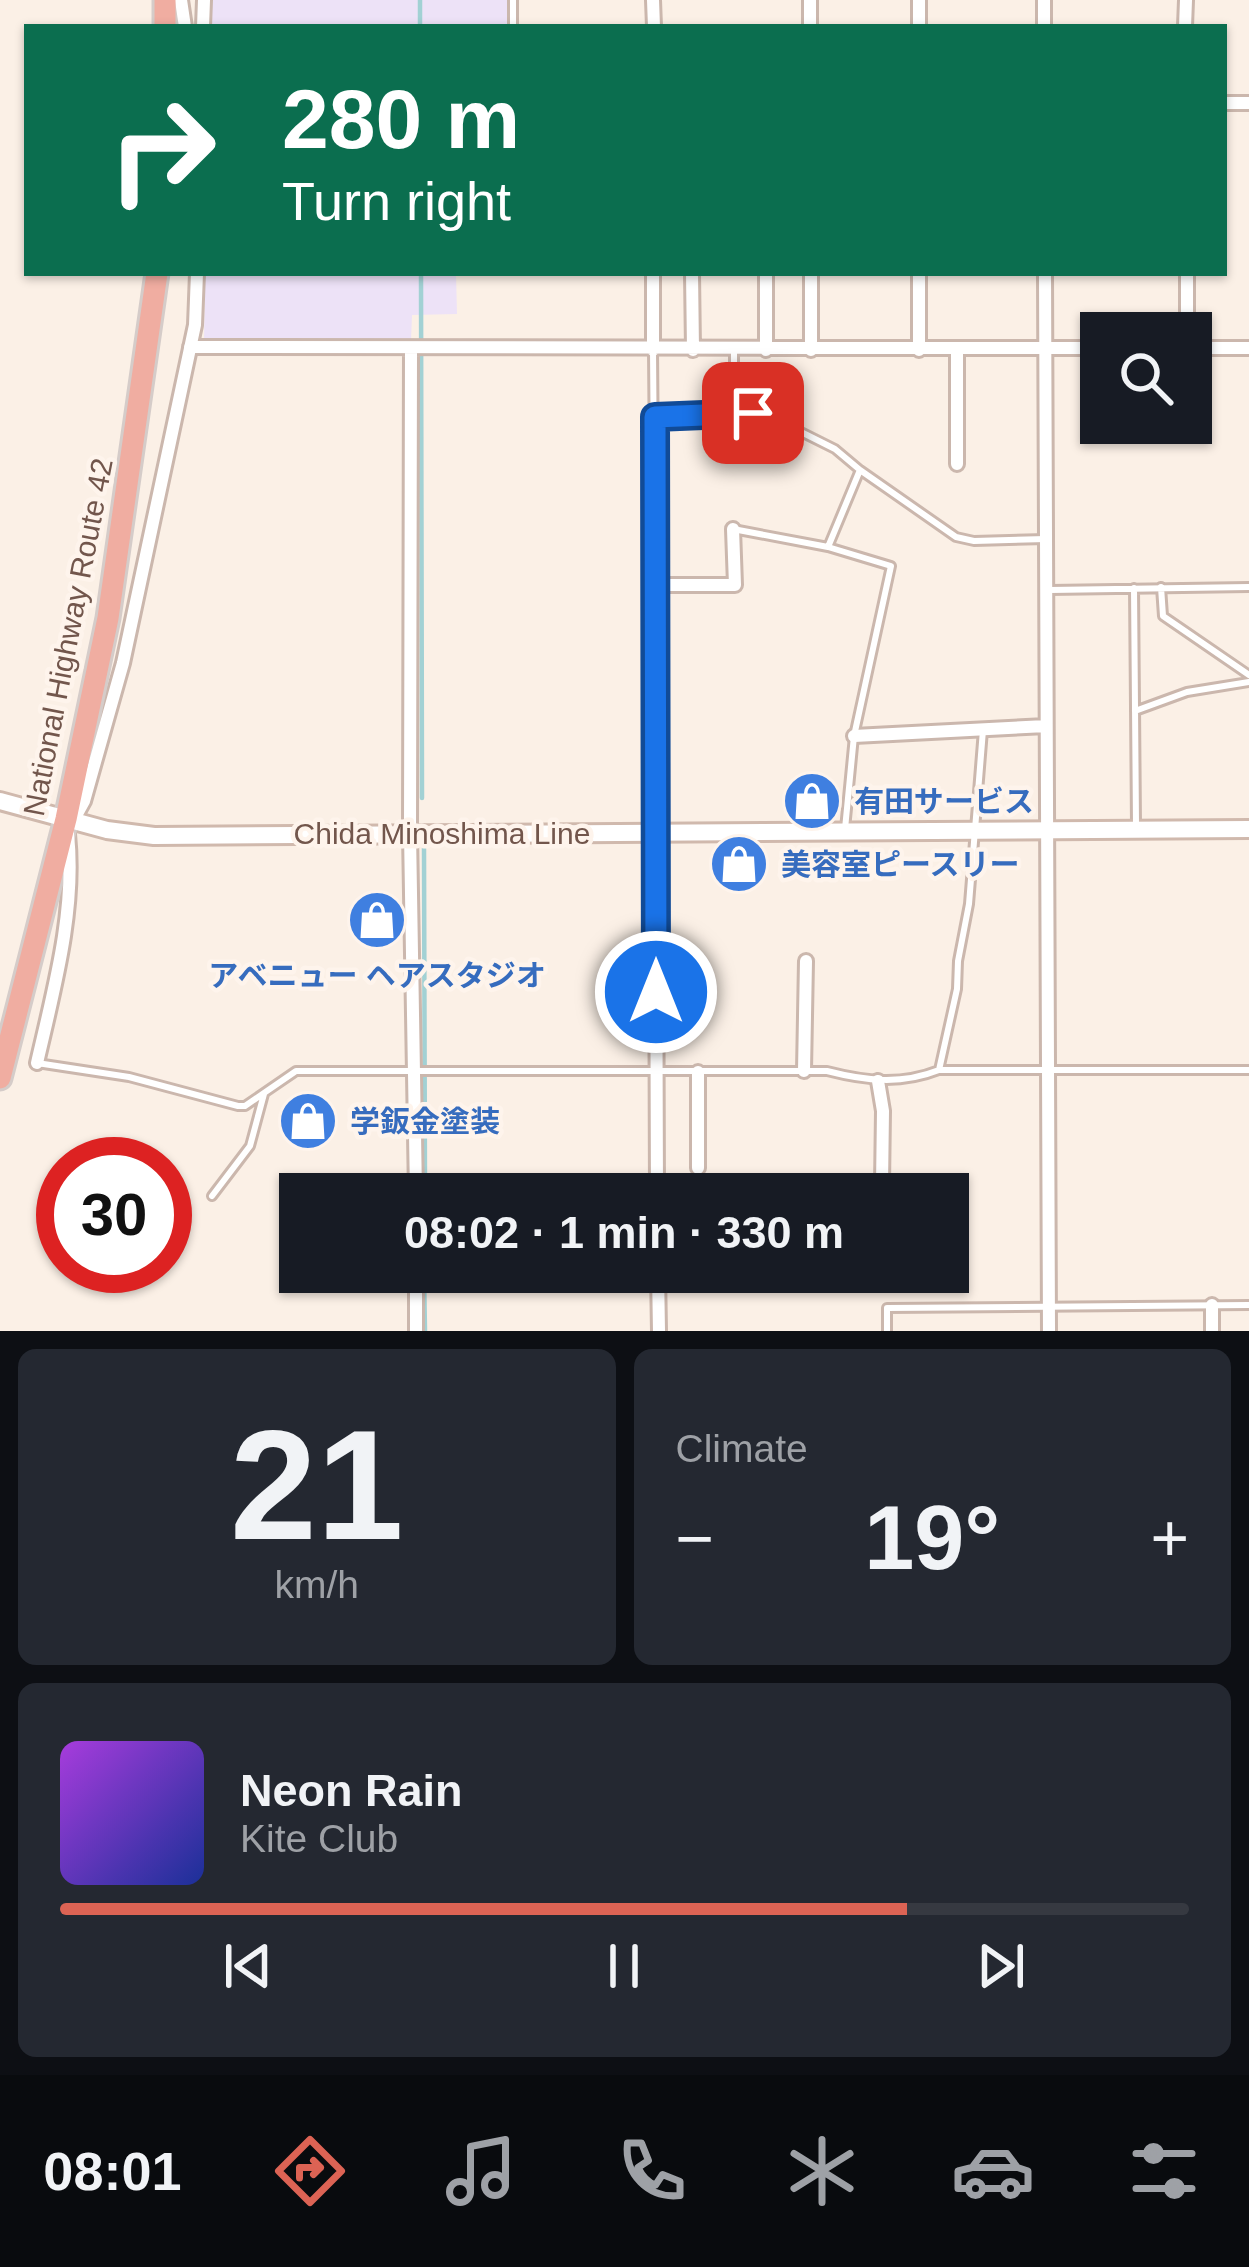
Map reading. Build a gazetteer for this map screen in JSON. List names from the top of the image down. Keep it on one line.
{"streets":{"highway":["National Highway Route 42"],"main road":["Chida Minoshima Line"]},"crossings":[["National Highway Route 42","Chida Minoshima Line"]],"places":{"shop":["有田サービス","美容室ピースリー","アベニュー ヘアスタジオ","学鈑金塗装"]},"page":{"turn":["280 m","Turn right"],"limit":"30","trip":"08:02 · 1 min · 330 m","tile":[["21","km/h"],"Climate"],"heat":["−","19°","+"],"song":["Neon Rain","Kite Club"],"tabs":"08:01"}}
